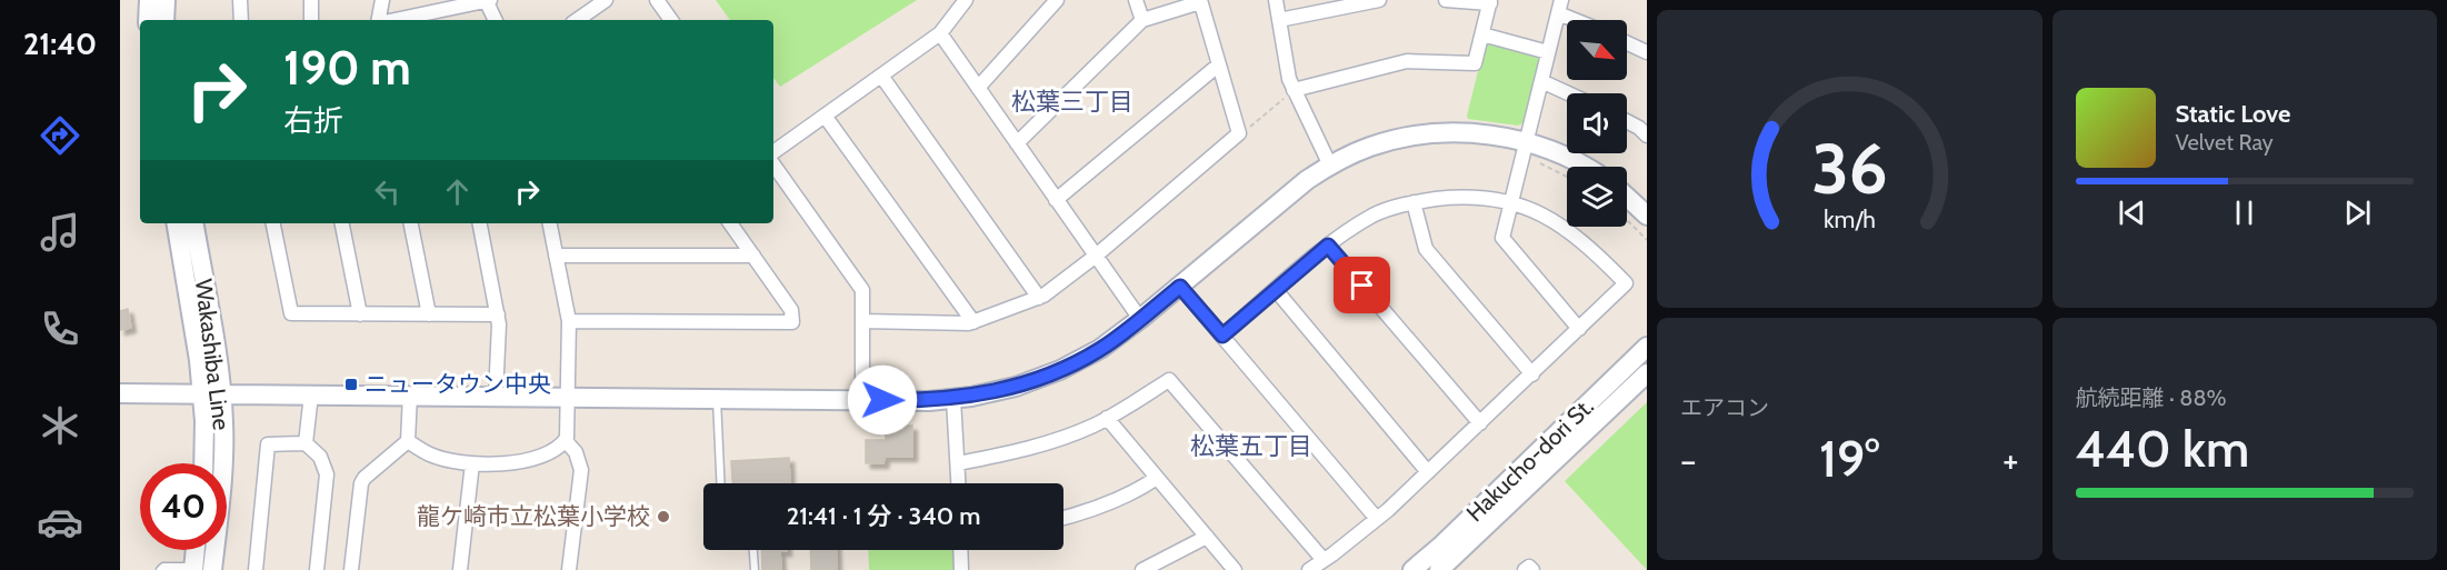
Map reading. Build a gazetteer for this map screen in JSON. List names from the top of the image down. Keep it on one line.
{"streets":{"street":["Wakashiba Line","Hakucho-dori St."]},"districts":["松葉三丁目","松葉五丁目"],"places":{"transit":["ニュータウン中央"],"other":["龍ケ崎市立松葉小学校"]},"north":"bottom right","page":{"tabs":"21:40","turn":["190 m","右折"],"song":["Static Love","Velvet Ray"],"tile":["エアコン",["航続距離 · 88%","440 km"]],"heat":["−","19°","+"],"limit":"40","trip":"21:41 · 1 分 · 340 m","gauge":["36","km/h"]}}
